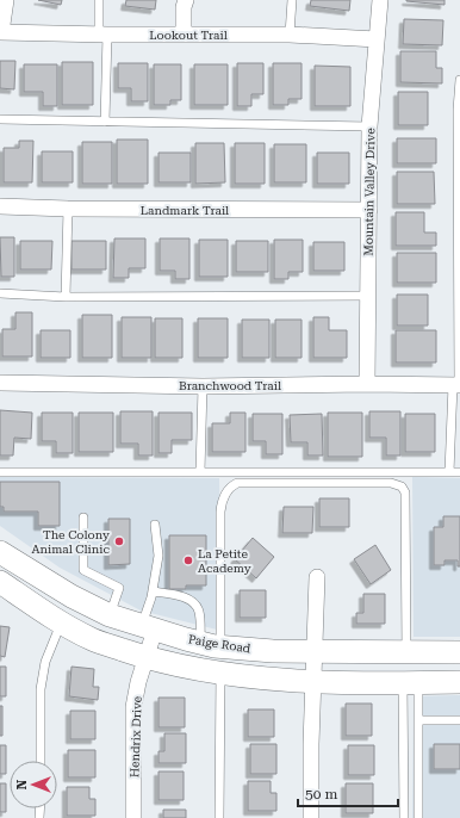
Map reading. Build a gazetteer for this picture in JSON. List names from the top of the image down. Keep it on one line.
{"streets":{"main road":["Paige Road"],"street":["Lookout Trail","Mountain Valley Drive","Landmark Trail","Branchwood Trail","Hendrix Drive"]},"crossings":[["Lookout Trail","Mountain Valley Drive"],["Mountain Valley Drive","Landmark Trail"],["Mountain Valley Drive","Branchwood Trail"],["Paige Road","Hendrix Drive"]],"places":["The Colony Animal Clinic","La Petite Academy"],"scale_bar":"50 m","north":"left"}
